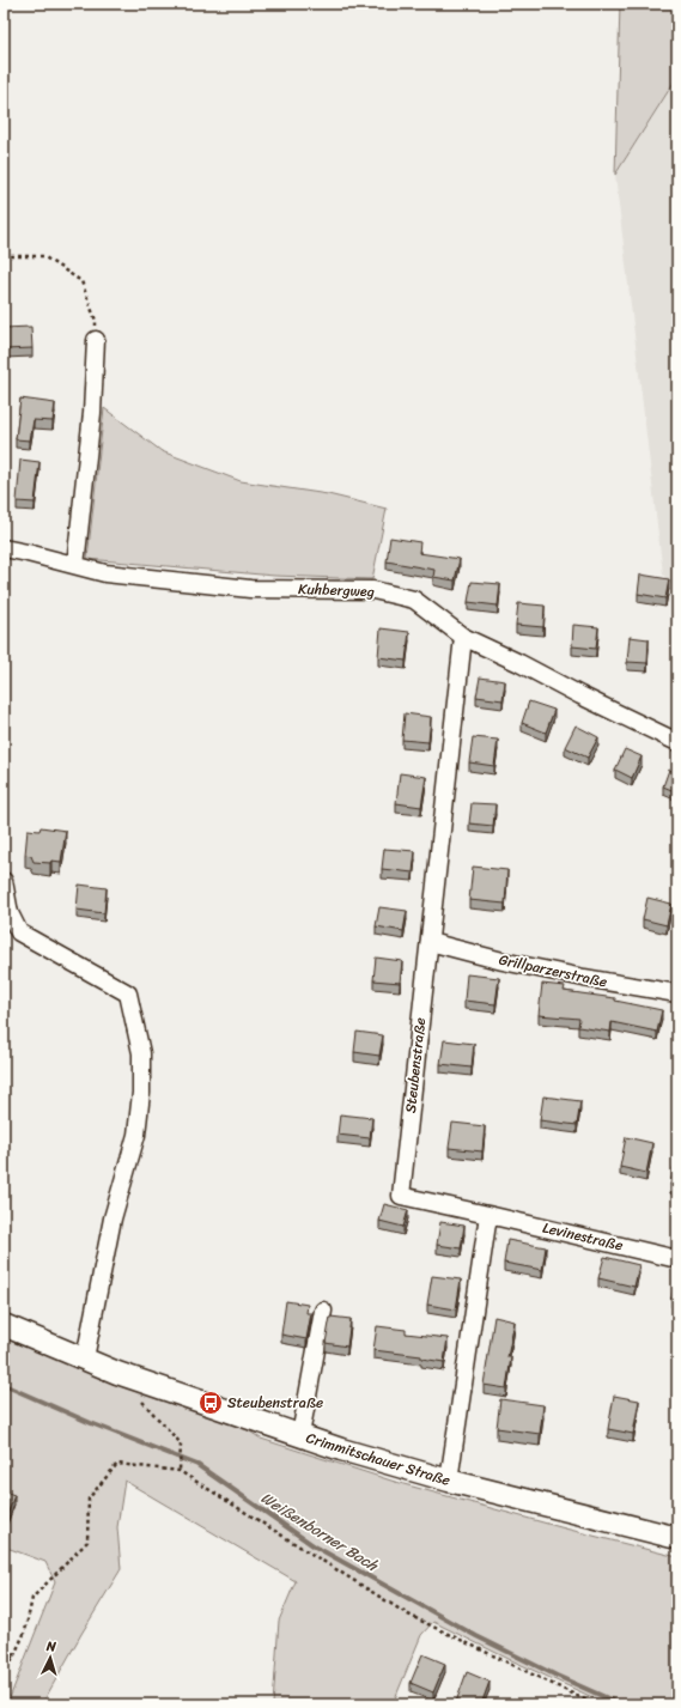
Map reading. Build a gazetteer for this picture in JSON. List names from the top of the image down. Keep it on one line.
{"streets":{"main road":["Crimmitschauer Straße"],"street":["Kuhbergweg","Grillparzerstraße","Steubenstraße","Levinestraße"]},"crossings":[["Kuhbergweg","Steubenstraße"],["Grillparzerstraße","Steubenstraße"],["Steubenstraße","Levinestraße"]],"water":["Weißenborner Bach"],"places":{"bus stop":["Steubenstraße"]},"north":"top"}
